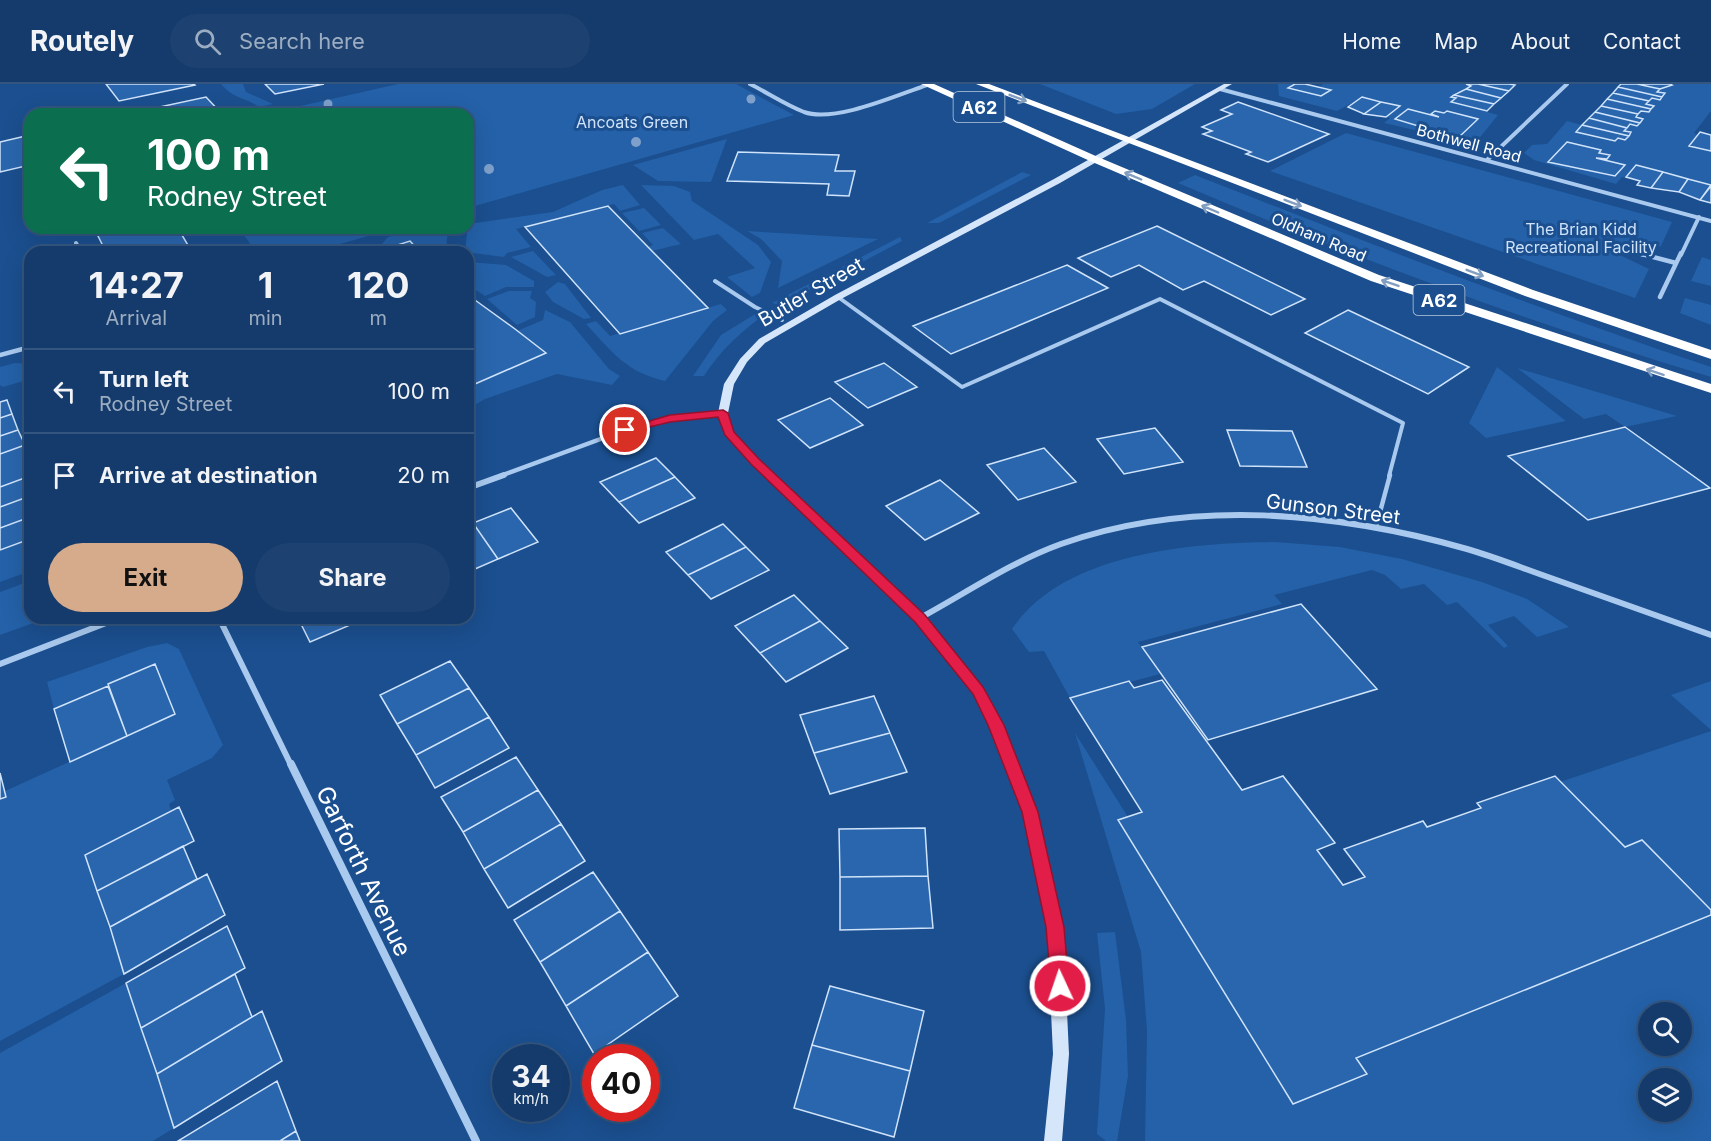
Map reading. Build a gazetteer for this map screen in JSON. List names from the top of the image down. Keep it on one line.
{"streets":{"highway":["A62","Oldham Road"],"street":["Bothwell Road","Butler Street","Gunson Street","Garforth Avenue"]},"crossings":[["Bothwell Road","Butler Street"],["Oldham Road","Butler Street"]],"parks":["Ancoats Green","The Brian Kidd Recreational Facility"],"page":{"header":"Routely","search":"Search here","nav":["Home","Map","About","Contact"],"turn":["100 m","Rodney Street"],"eta":["14:27","Arrival","1","min","120","m"],"list":[{"name":"Turn left","note":"Rodney Street","value":"100 m"},{"name":"Arrive at destination","value":"20 m"}],"buttons":["Exit","Share"],"speed":"34 km/h","limit":"40"}}
